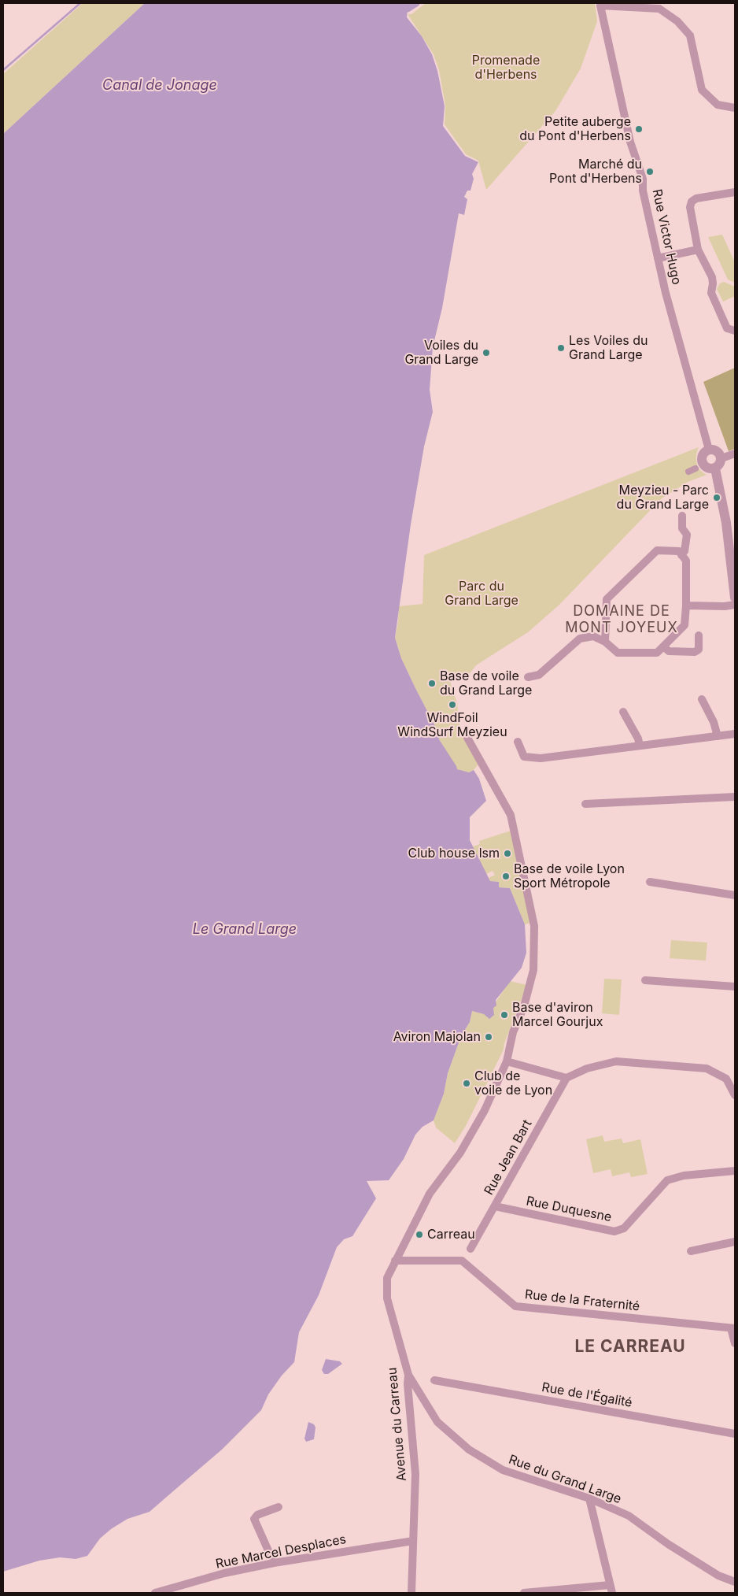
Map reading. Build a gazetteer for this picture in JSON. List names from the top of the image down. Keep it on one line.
{"streets":{"street":["Rue Victor Hugo","Rue Jean Bart","Rue Duquesne","Rue de la Fraternité","Rue de l'Égalité","Avenue du Carreau","Rue du Grand Large","Rue Marcel Desplaces"]},"crossings":[["Rue Jean Bart","Rue Duquesne"],["Rue de la Fraternité","Avenue du Carreau"],["Avenue du Carreau","Rue du Grand Large"],["Avenue du Carreau","Rue Marcel Desplaces"]],"districts":["DOMAINE DE MONT JOYEUX","LE CARREAU"],"water":["Canal de Jonage","Le Grand Large"],"parks":["Promenade d'Herbens","Parc du Grand Large"],"places":["Petite auberge du Pont d'Herbens","Marché du Pont d'Herbens","Les Voiles du Grand Large","Voiles du Grand Large","Meyzieu - Parc du Grand Large","Base de voile du Grand Large","WindFoil WindSurf Meyzieu","Club house lsm","Base de voile Lyon Sport Métropole","Base d'aviron Marcel Gourjux","Aviron Majolan","Club de voile de Lyon","Carreau"]}
